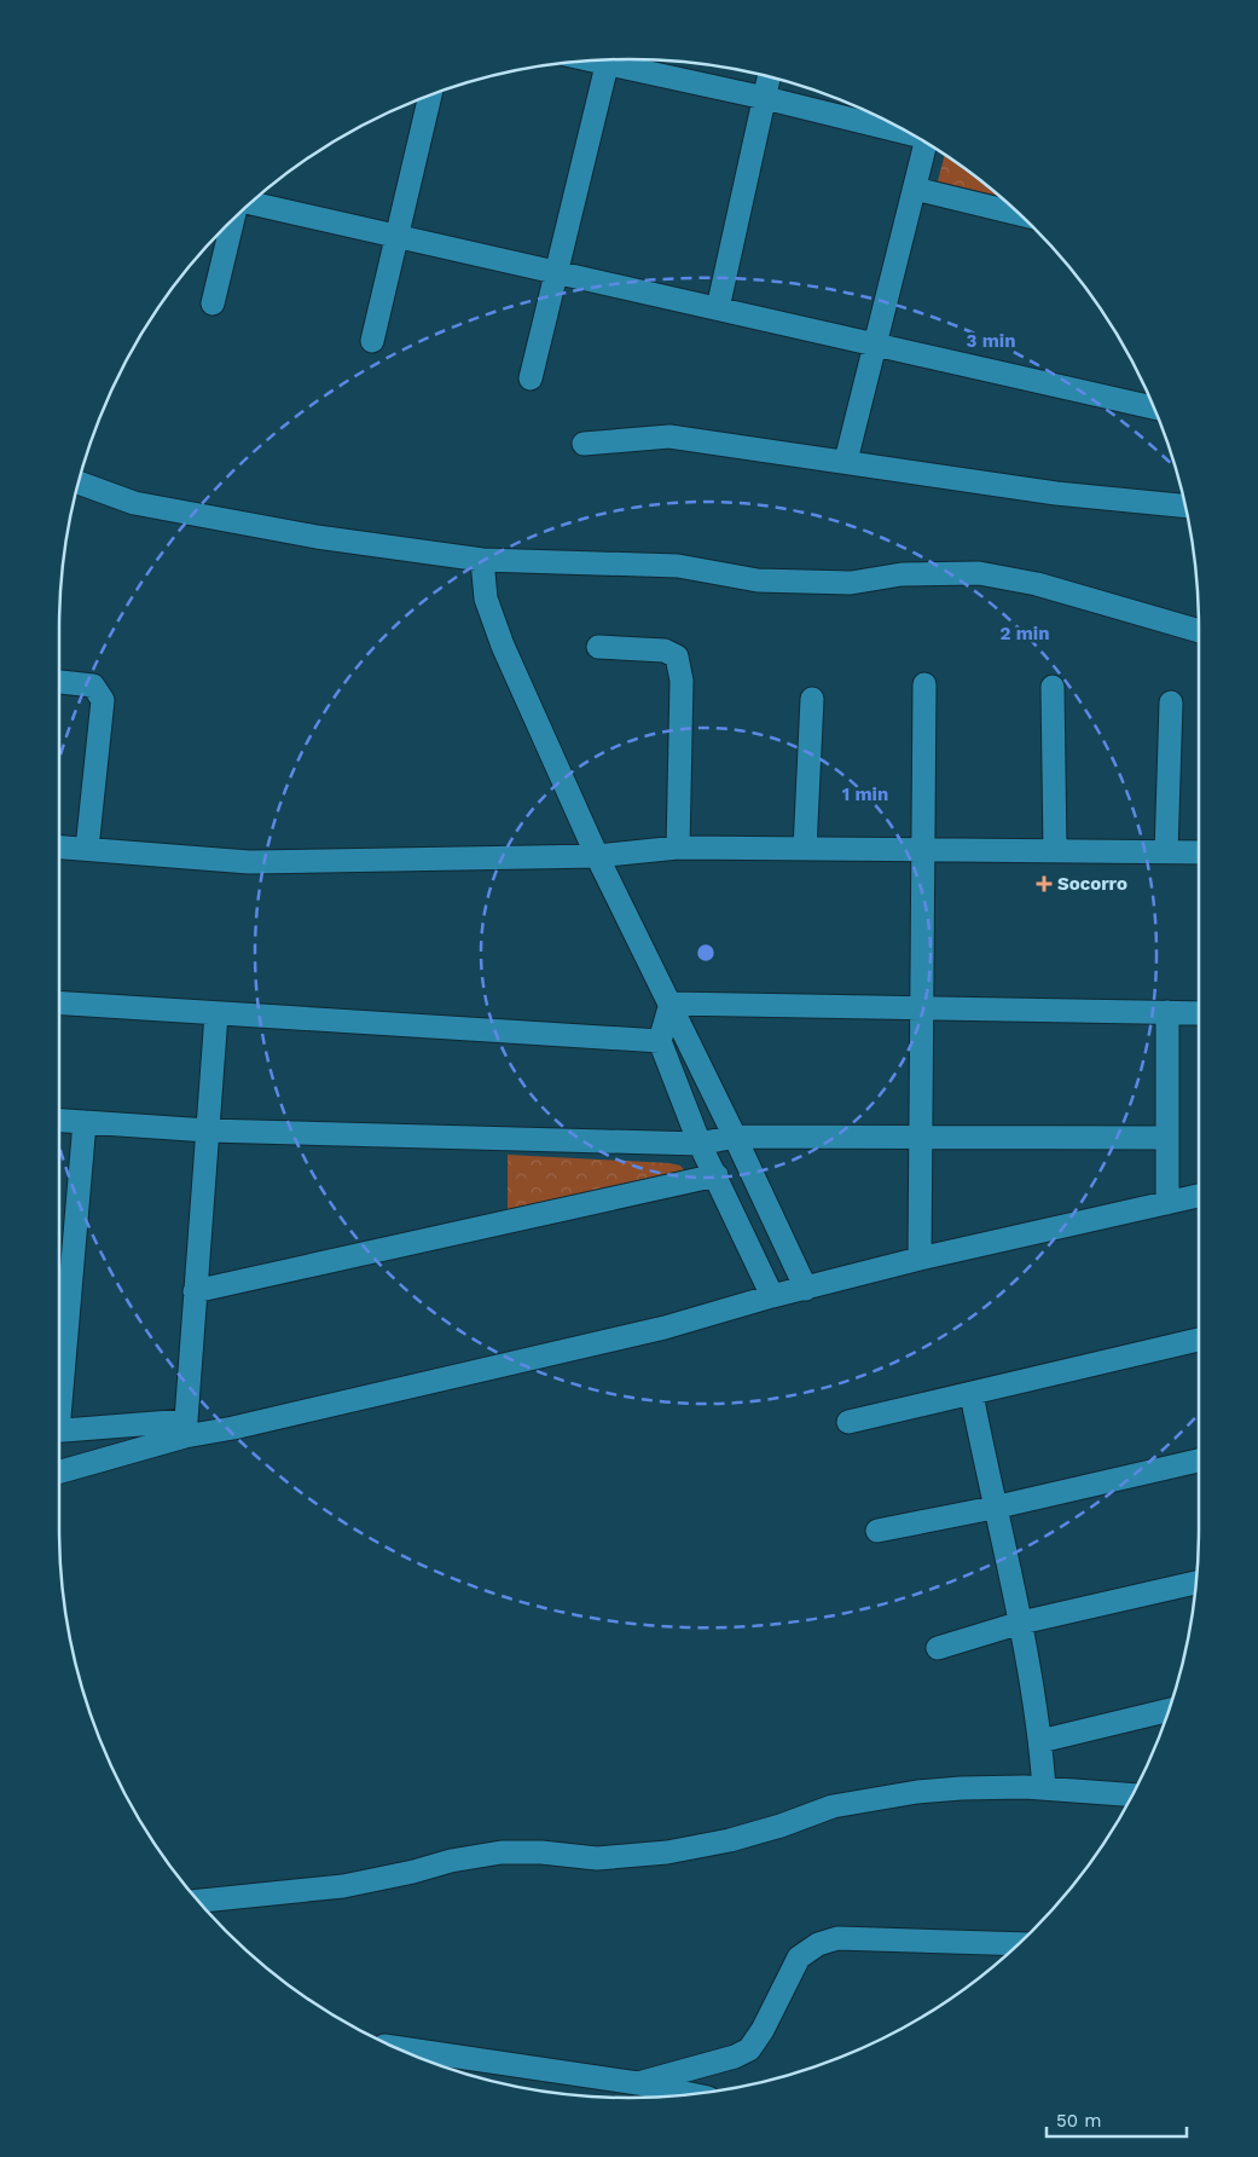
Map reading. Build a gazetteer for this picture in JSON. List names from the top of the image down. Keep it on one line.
{"places":{"health":["Socorro"]},"scale_bar":"50 m","rings":["3 min","2 min","1 min"]}
